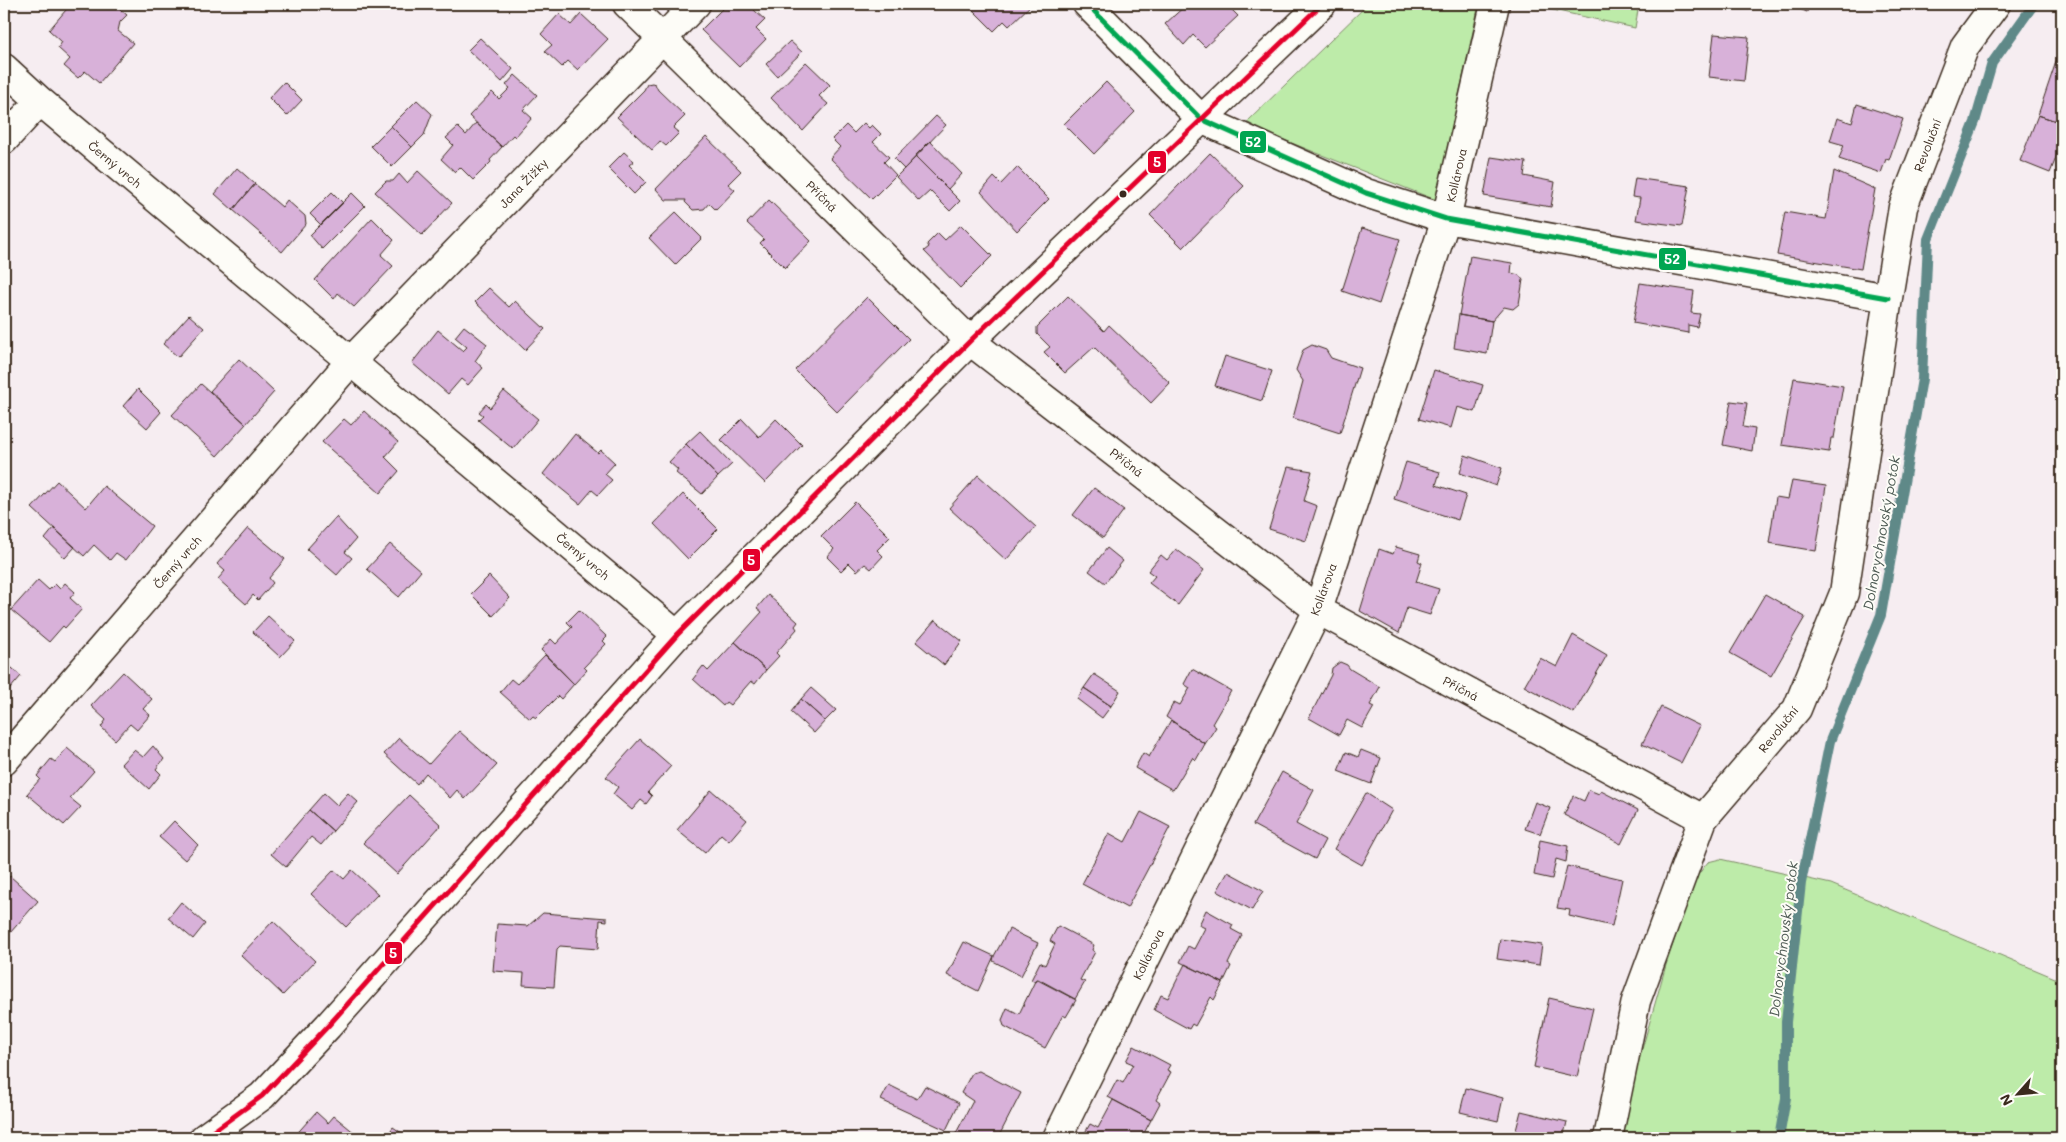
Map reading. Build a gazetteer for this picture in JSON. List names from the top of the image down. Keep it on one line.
{"streets":{"street":["Revoluční","Černý vrch","Kollárova","Jana Žižky","Příčná"]},"crossings":[["Revoluční","Příčná"],["Černý vrch","Jana Žižky"],["Kollárova","Příčná"],["Jana Žižky","Příčná"]],"water":["Dolnorychnovský potok"],"lines":["transit line 52","transit line 5"],"north":"bottom left"}
